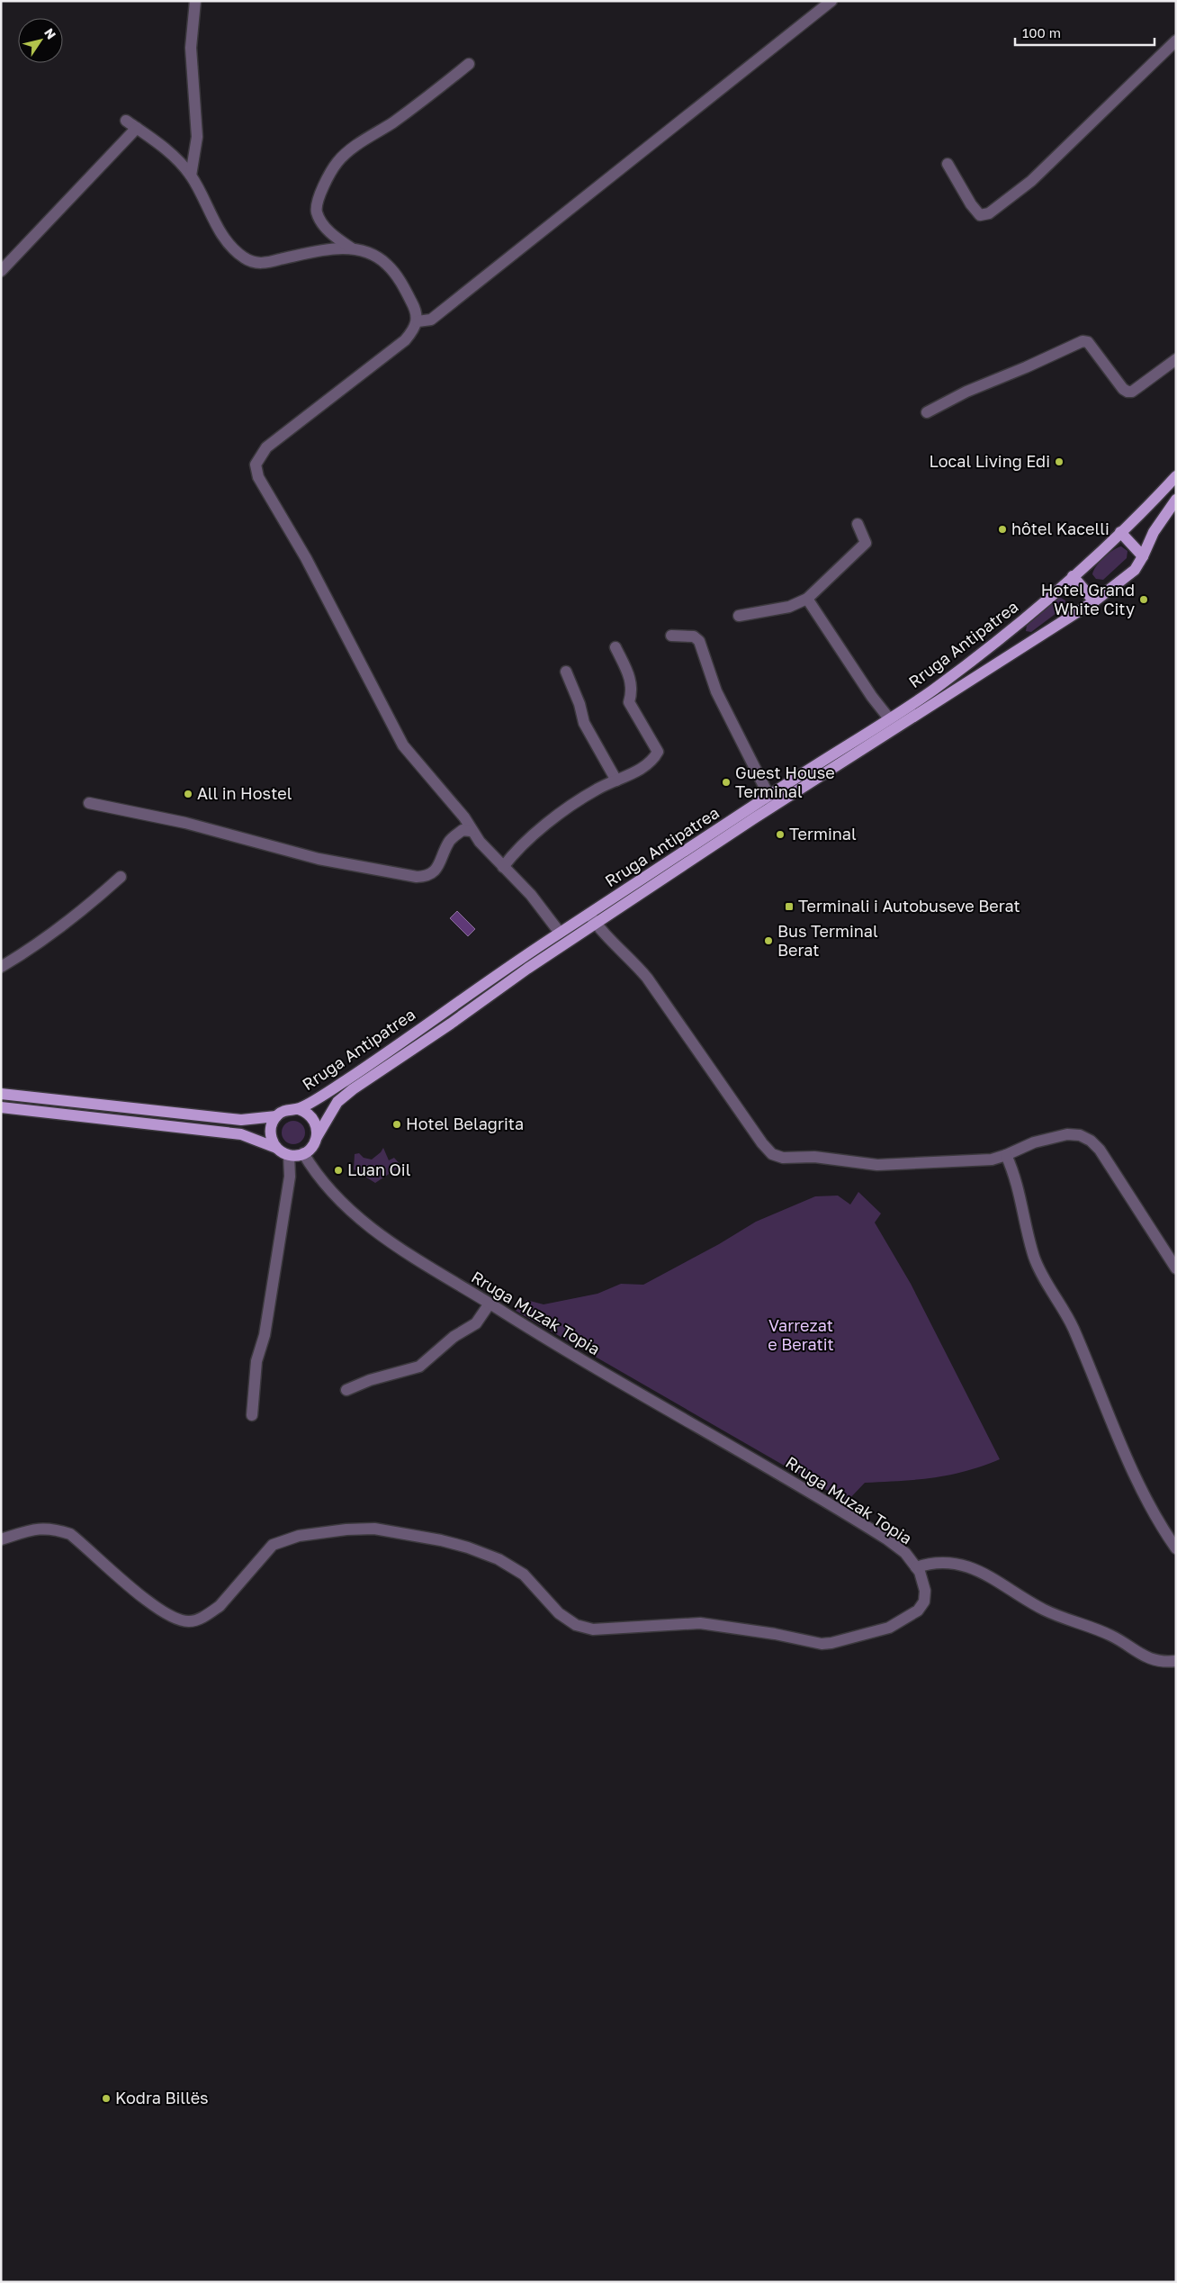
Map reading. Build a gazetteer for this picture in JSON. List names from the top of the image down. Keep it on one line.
{"streets":{"main road":["Rruga Antipatrea"],"street":["Rruga Muzak Topia"]},"crossings":[["Rruga Antipatrea","Rruga Muzak Topia"]],"parks":["Varrezat e Beratit"],"places":{"other":["Local Living Edi","hôtel Kacelli","Hotel Grand White City","Guest House Terminal","All in Hostel","Terminal","Bus Terminal Berat","Hotel Belagrita","Luan Oil","Kodra Billës"],"transit":["Terminali i Autobuseve Berat"]},"scale_bar":"100 m","north":"top right"}
